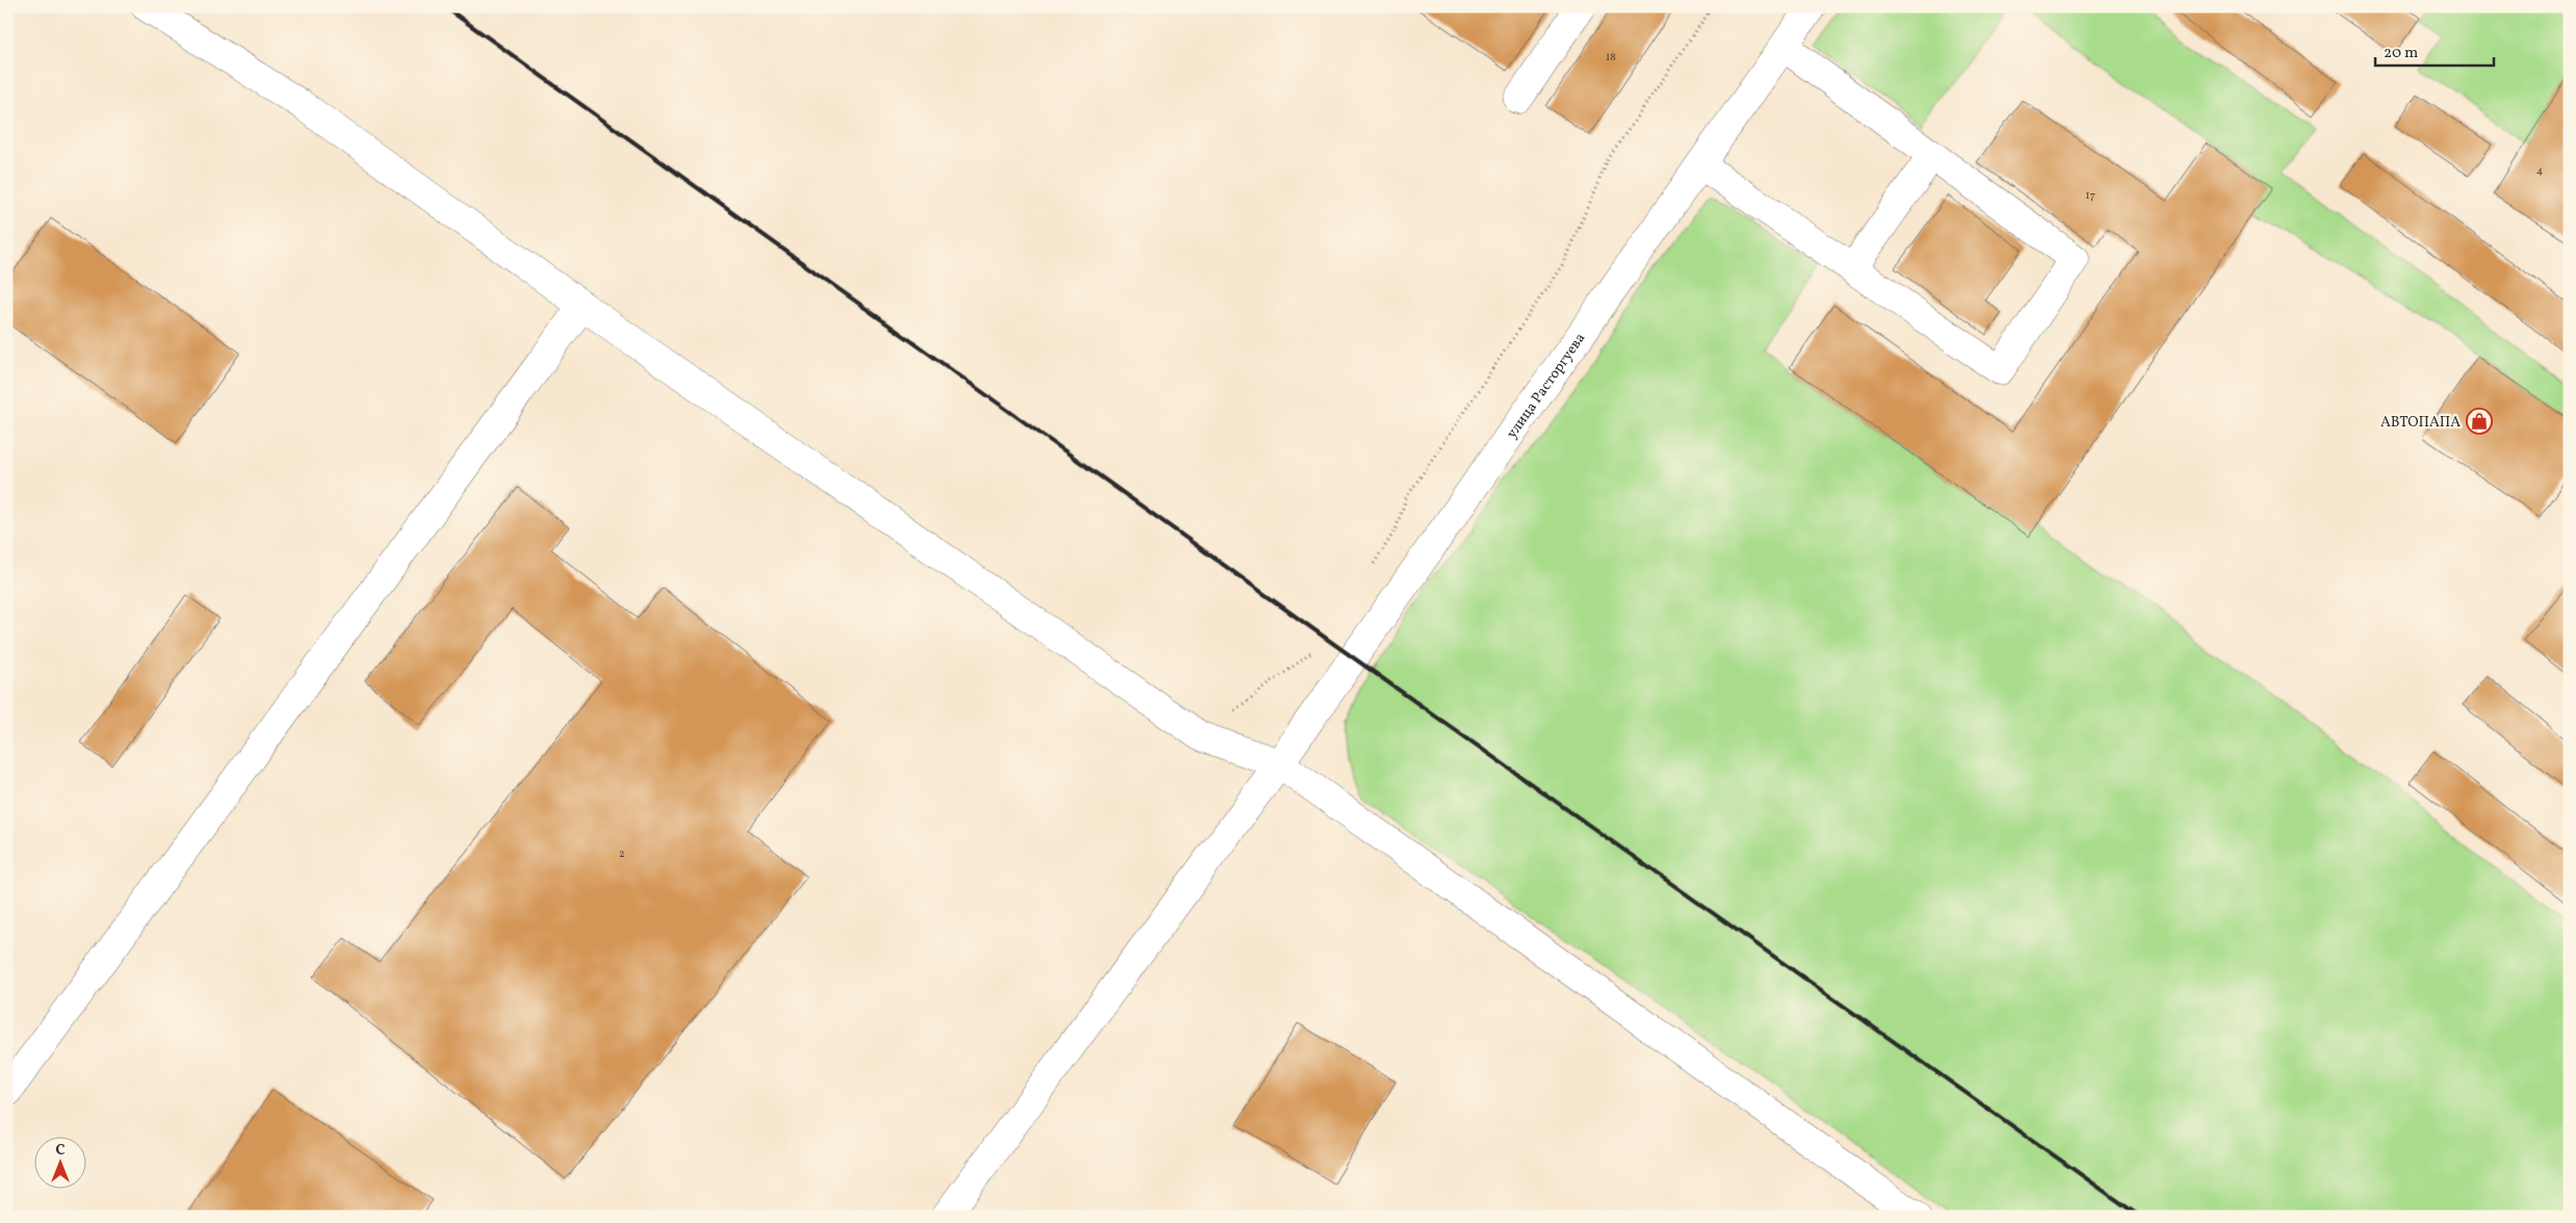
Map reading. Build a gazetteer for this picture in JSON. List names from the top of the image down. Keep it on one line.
{"streets":{"street":["улица Расторгуева"]},"places":{"shop":["АВТОПАПА"]},"house_numbers":["18","4","17","2"],"scale_bar":"20 m","north":"top"}
